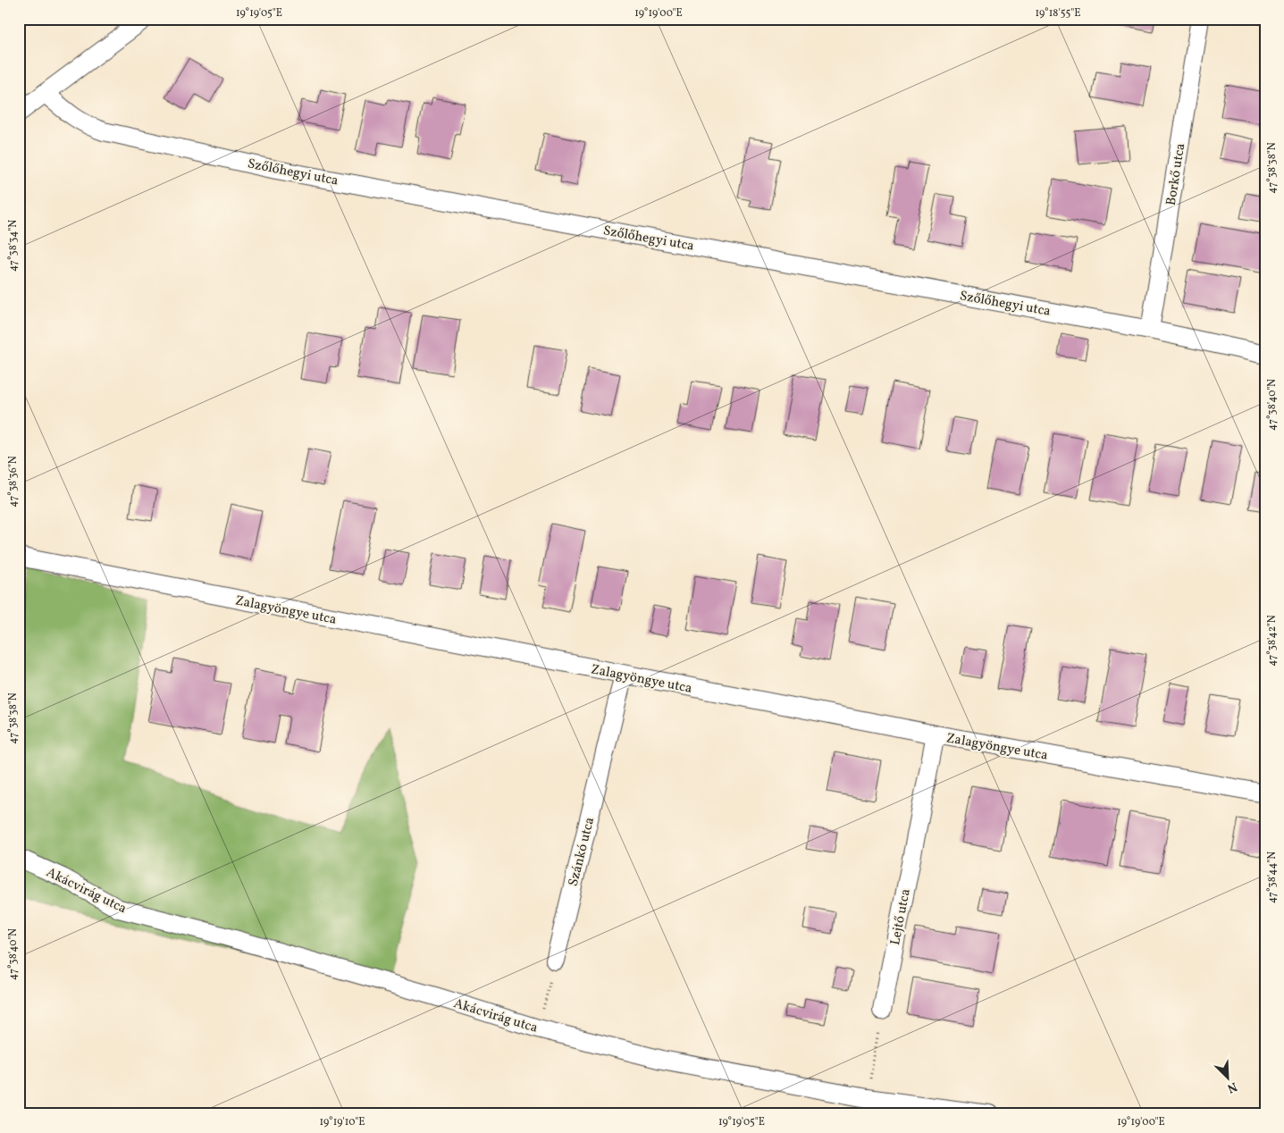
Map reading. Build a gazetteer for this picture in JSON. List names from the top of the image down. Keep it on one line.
{"streets":{"street":["Szőlőhegyi utca","Borkő utca","Zalagyöngye utca","Szánkó utca","Akácvirág utca","Lejtő utca"]},"crossings":[["Szőlőhegyi utca","Borkő utca"],["Zalagyöngye utca","Szánkó utca"],["Zalagyöngye utca","Lejtő utca"]],"north":"bottom right","coordinates":["19°19'05\"E","19°19'00\"E","19°18'55\"E","47°38'38\"N","47°38'34\"N","47°38'40\"N","47°38'36\"N","47°38'42\"N","47°38'44\"N","19°19'10\"E"]}
